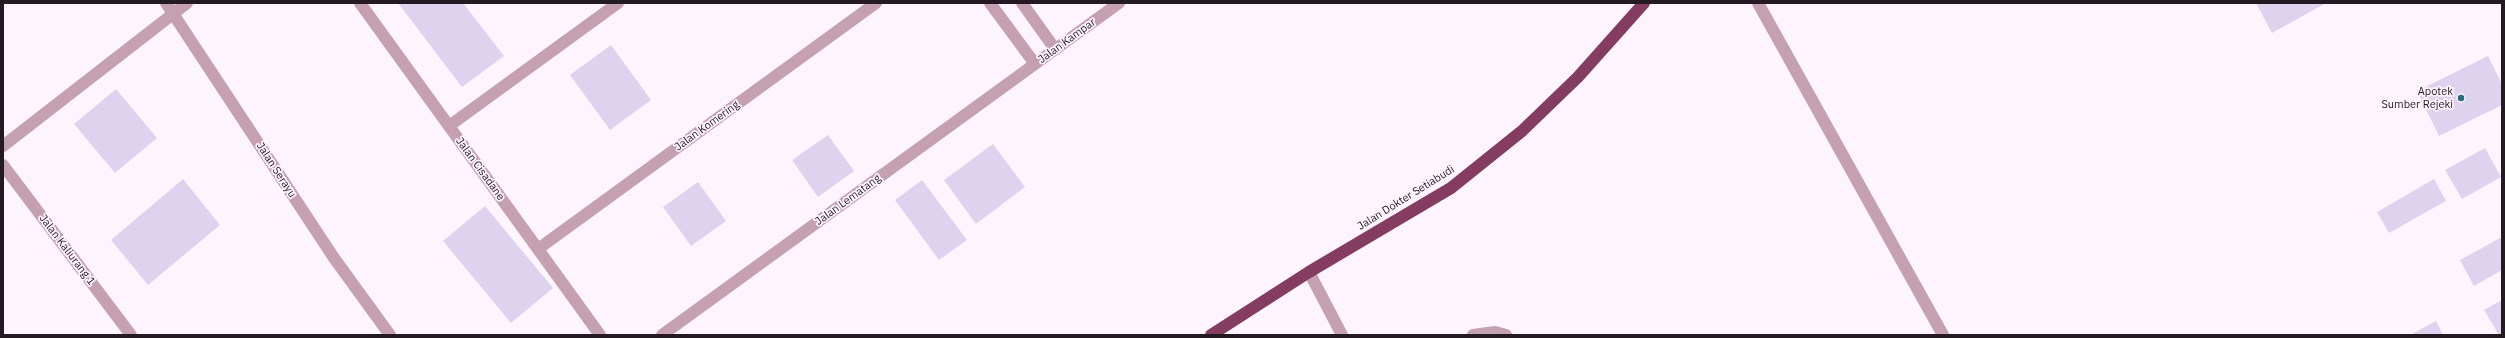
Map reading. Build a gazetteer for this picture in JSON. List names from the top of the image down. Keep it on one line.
{"streets":{"highway":["Jalan Dokter Setiabudi"],"street":["Jalan Kampar","Jalan Komering","Jalan Cisadane","Jalan Serayu","Jalan Lematang","Jalan Kaliurang 1"]},"crossings":[["Jalan Kampar","Jalan Lematang"],["Jalan Komering","Jalan Cisadane"]],"places":["Apotek Sumber Rejeki"]}
